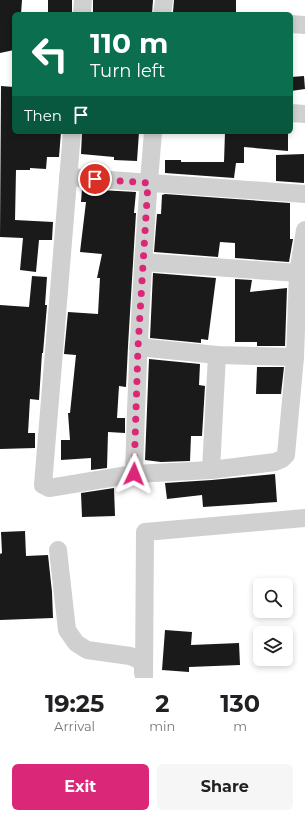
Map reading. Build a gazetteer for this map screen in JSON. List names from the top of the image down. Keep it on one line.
{"page":{"turn":["110 m","Turn left"],"then":"Then","eta":["19:25","Arrival","2","min","130","m"],"buttons":["Exit","Share"]}}
